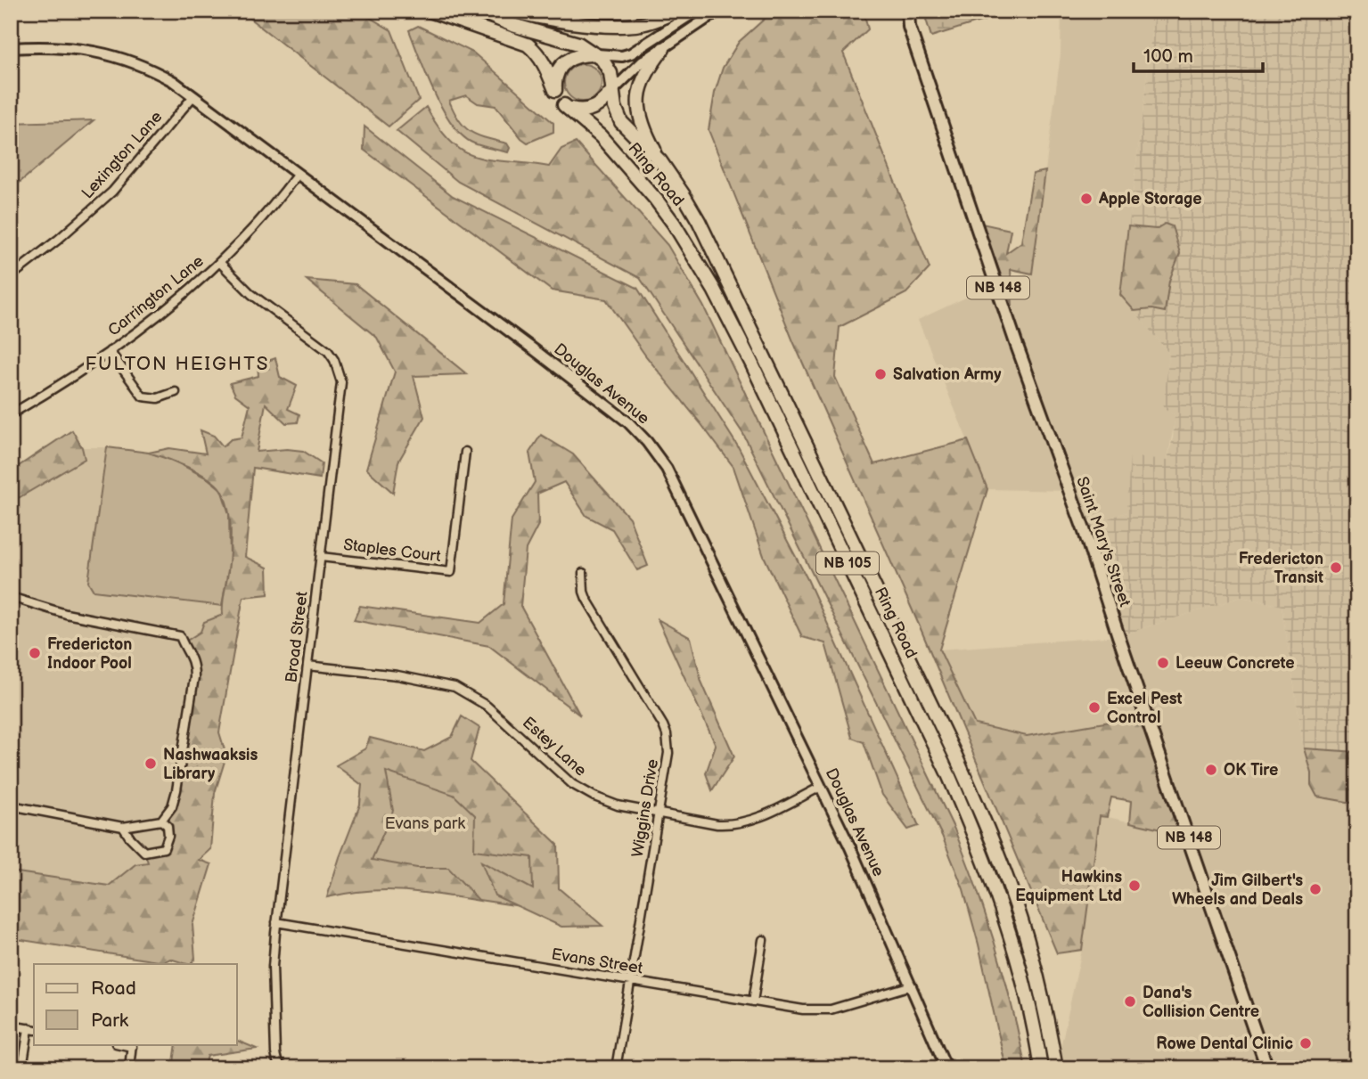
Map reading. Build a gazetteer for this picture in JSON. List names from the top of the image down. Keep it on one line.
{"streets":{"highway":["Ring Road","NB 105"],"main road":["NB 148","Saint Mary's Street"],"street":["Lexington Lane","Carrington Lane","Douglas Avenue","Staples Court","Broad Street","Estey Lane","Wiggins Drive","Evans Street"]},"crossings":[["Lexington Lane","Douglas Avenue"],["Carrington Lane","Douglas Avenue"],["Carrington Lane","Broad Street"],["Douglas Avenue","Estey Lane"],["Douglas Avenue","Evans Street"],["Staples Court","Broad Street"],["Broad Street","Estey Lane"],["Broad Street","Evans Street"],["Estey Lane","Wiggins Drive"],["Wiggins Drive","Evans Street"]],"districts":["FULTON HEIGHTS"],"parks":["Evans park"],"places":["Apple Storage","Salvation Army","Fredericton Transit","Fredericton Indoor Pool","Leeuw Concrete","Excel Pest Control","Nashwaaksis Library","OK Tire","Hawkins Equipment Ltd","Jim Gilbert's Wheels and Deals","Dana's Collision Centre","Rowe Dental Clinic"],"legend":["Road","Park"],"scale_bar":"100 m"}
